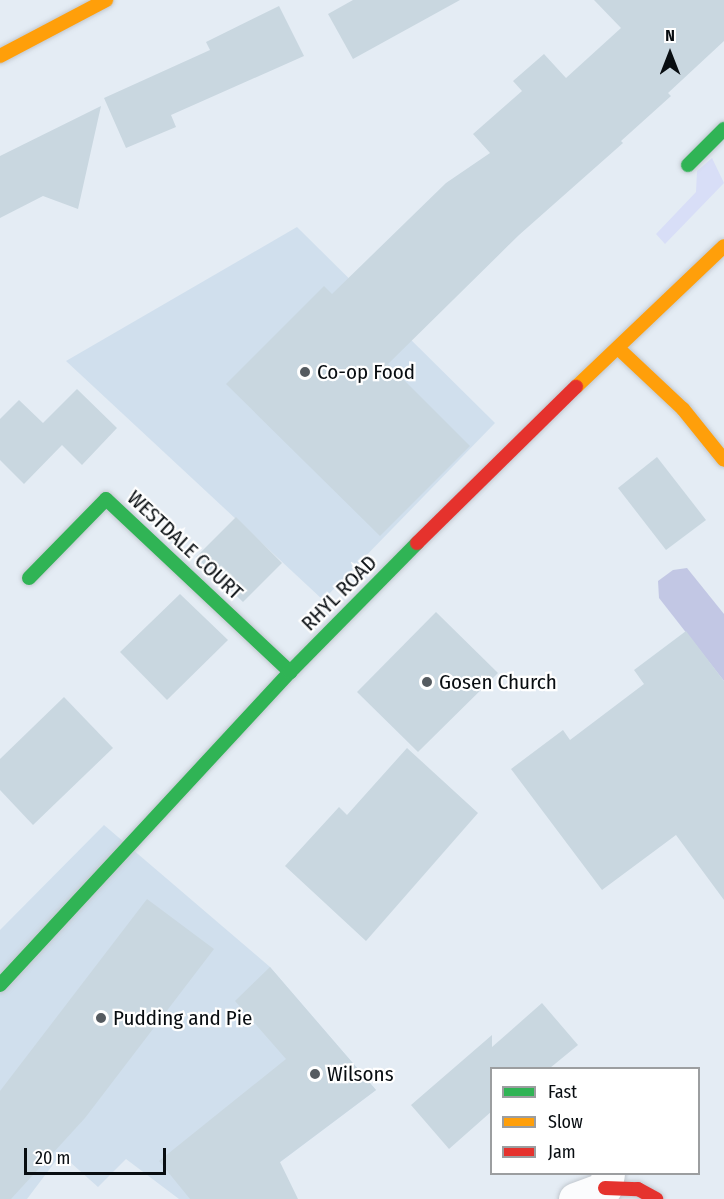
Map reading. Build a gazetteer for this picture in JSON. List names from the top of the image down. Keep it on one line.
{"streets":{"street":["WESTDALE COURT","RHYL ROAD"]},"crossings":[["WESTDALE COURT","RHYL ROAD"]],"places":["Co-op Food","Gosen Church","Pudding and Pie","Wilsons"],"legend":["Fast","Slow","Jam"],"scale_bar":"20 m","north":"top"}
